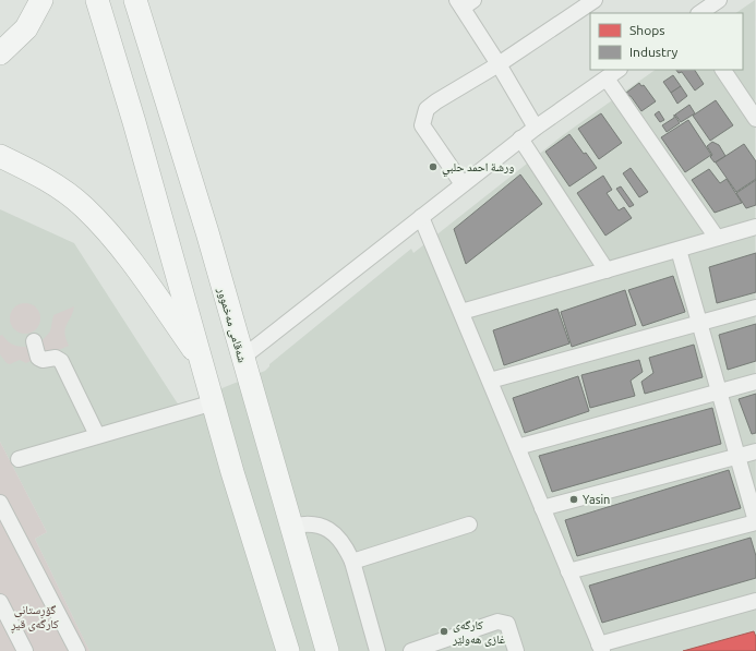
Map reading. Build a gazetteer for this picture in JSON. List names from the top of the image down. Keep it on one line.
{"streets":{"highway":["شەقامی مەخموور"]},"parks":["گۆڕستانی کارگەی قیڕ"],"places":["ورشة احمد حلبي","Yasin","کارگەی غازی هەولێر"],"legend":["Shops","Industry"]}
